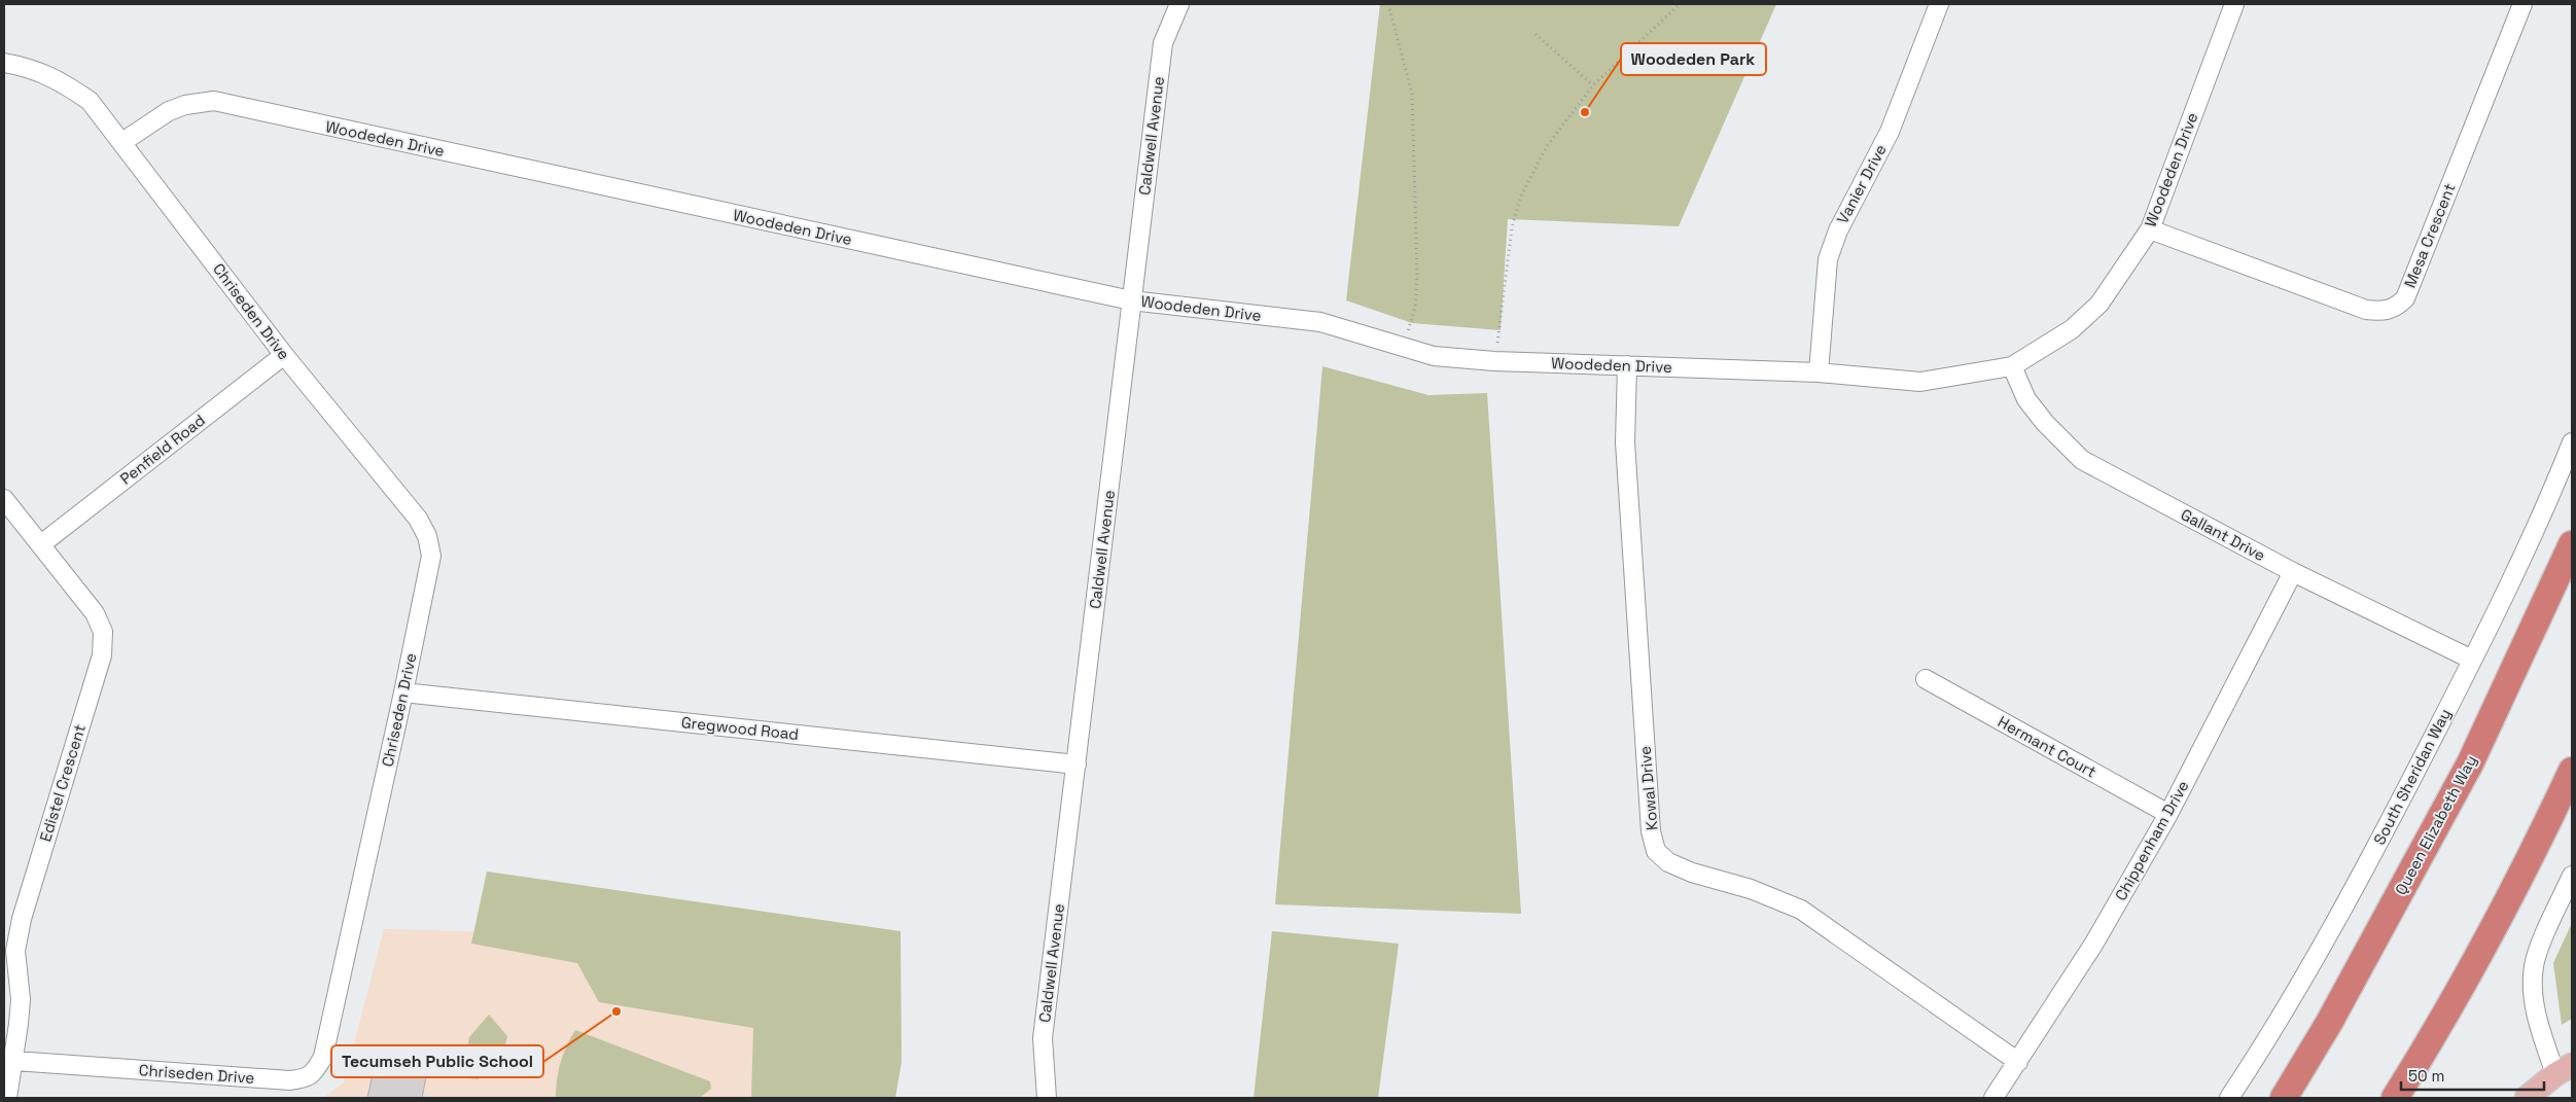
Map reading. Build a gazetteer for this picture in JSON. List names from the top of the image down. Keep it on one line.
{"streets":{"highway":["Queen Elizabeth Way"],"street":["Caldwell Avenue","Woodeden Drive","Vanier Drive","Mesa Crescent","Chriseden Drive","Penfield Road","Gallant Drive","Gregwood Road","Hermant Court","South Sheridan Way","Edistel Crescent","Kowal Drive","Chippenham Drive"]},"crossings":[["Caldwell Avenue","Woodeden Drive"],["Caldwell Avenue","Gregwood Road"],["Woodeden Drive","Vanier Drive"],["Woodeden Drive","Mesa Crescent"],["Woodeden Drive","Chriseden Drive"],["Woodeden Drive","Gallant Drive"],["Woodeden Drive","Kowal Drive"],["Chriseden Drive","Penfield Road"],["Chriseden Drive","Gregwood Road"],["Chriseden Drive","Edistel Crescent"],["Penfield Road","Edistel Crescent"],["Gallant Drive","South Sheridan Way"],["Gallant Drive","Chippenham Drive"],["Hermant Court","Chippenham Drive"],["Kowal Drive","Chippenham Drive"]],"places":["Woodeden Park","Tecumseh Public School"],"scale_bar":"50 m"}
